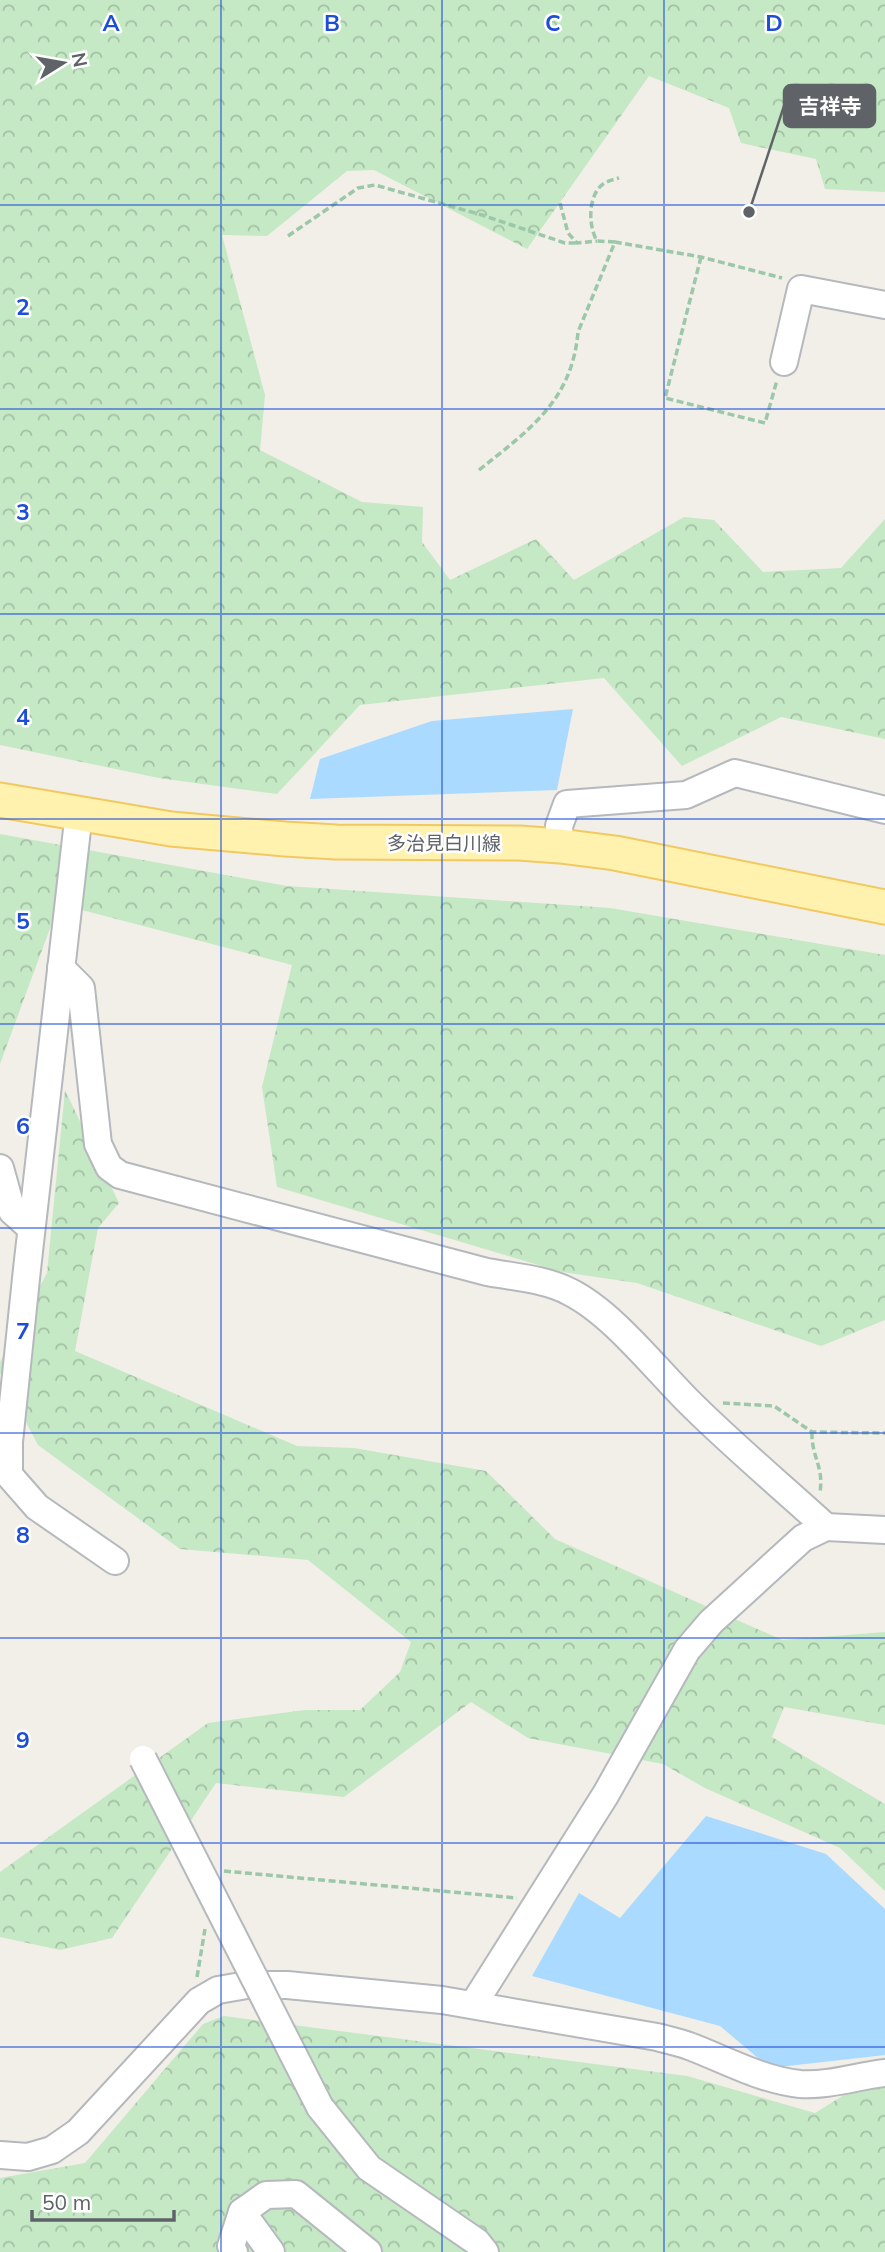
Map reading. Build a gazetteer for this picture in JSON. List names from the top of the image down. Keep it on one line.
{"streets":{"main road":["多治見白川線"]},"places":["吉祥寺"],"scale_bar":"50 m","north":"right","grid":{"columns":["A","B","C","D"],"rows":["2","3","4","5","6","7","8","9"]}}
